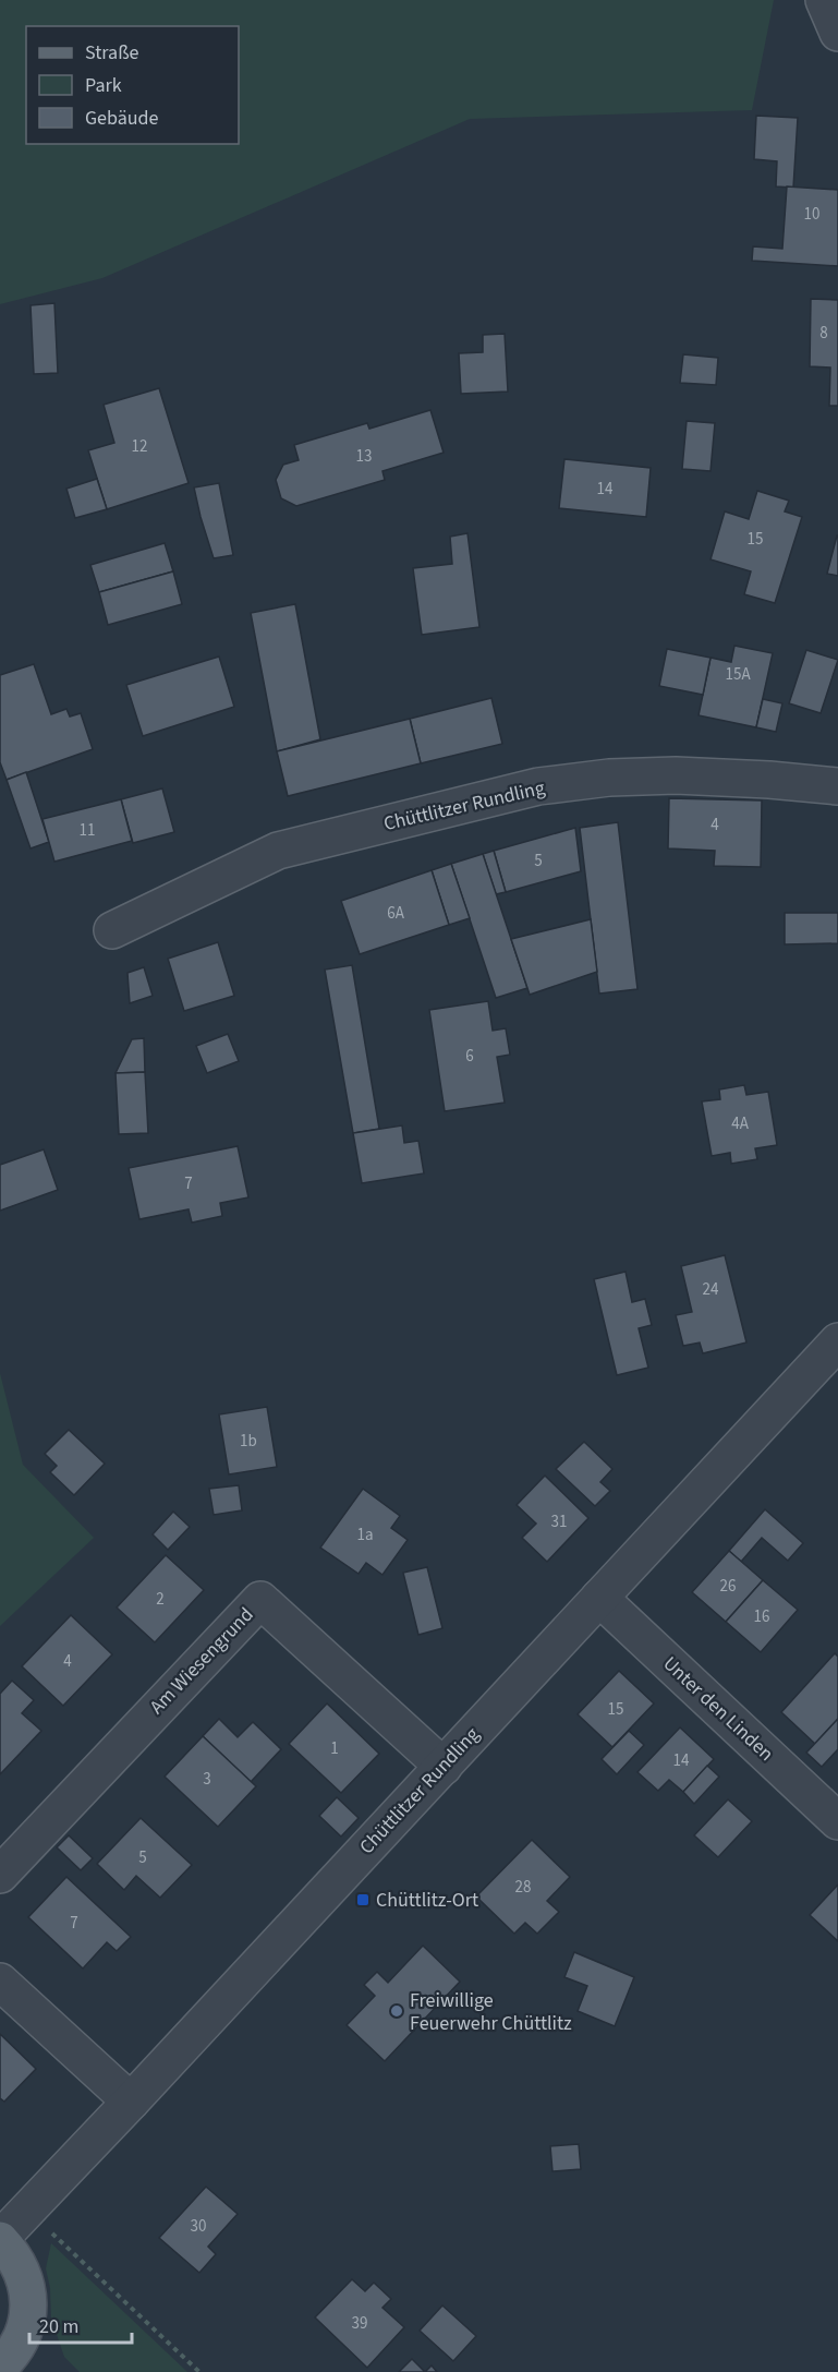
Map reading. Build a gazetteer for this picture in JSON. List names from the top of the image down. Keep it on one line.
{"streets":{"street":["Chüttlitzer Rundling","Am Wiesengrund","Unter den Linden"]},"crossings":[["Chüttlitzer Rundling","Am Wiesengrund"],["Chüttlitzer Rundling","Unter den Linden"]],"places":{"transit":["Chüttlitz-Ort"],"other":["Freiwillige Feuerwehr Chüttlitz"]},"house_numbers":["10","8","12","13","14","15","15A","4","11","5","6A","6","4A","7","24","1b","31","1a","26","2","16","4","15","1","14","3","5","28","7","30","39"],"legend":["Straße","Park","Gebäude"],"scale_bar":"20 m"}
